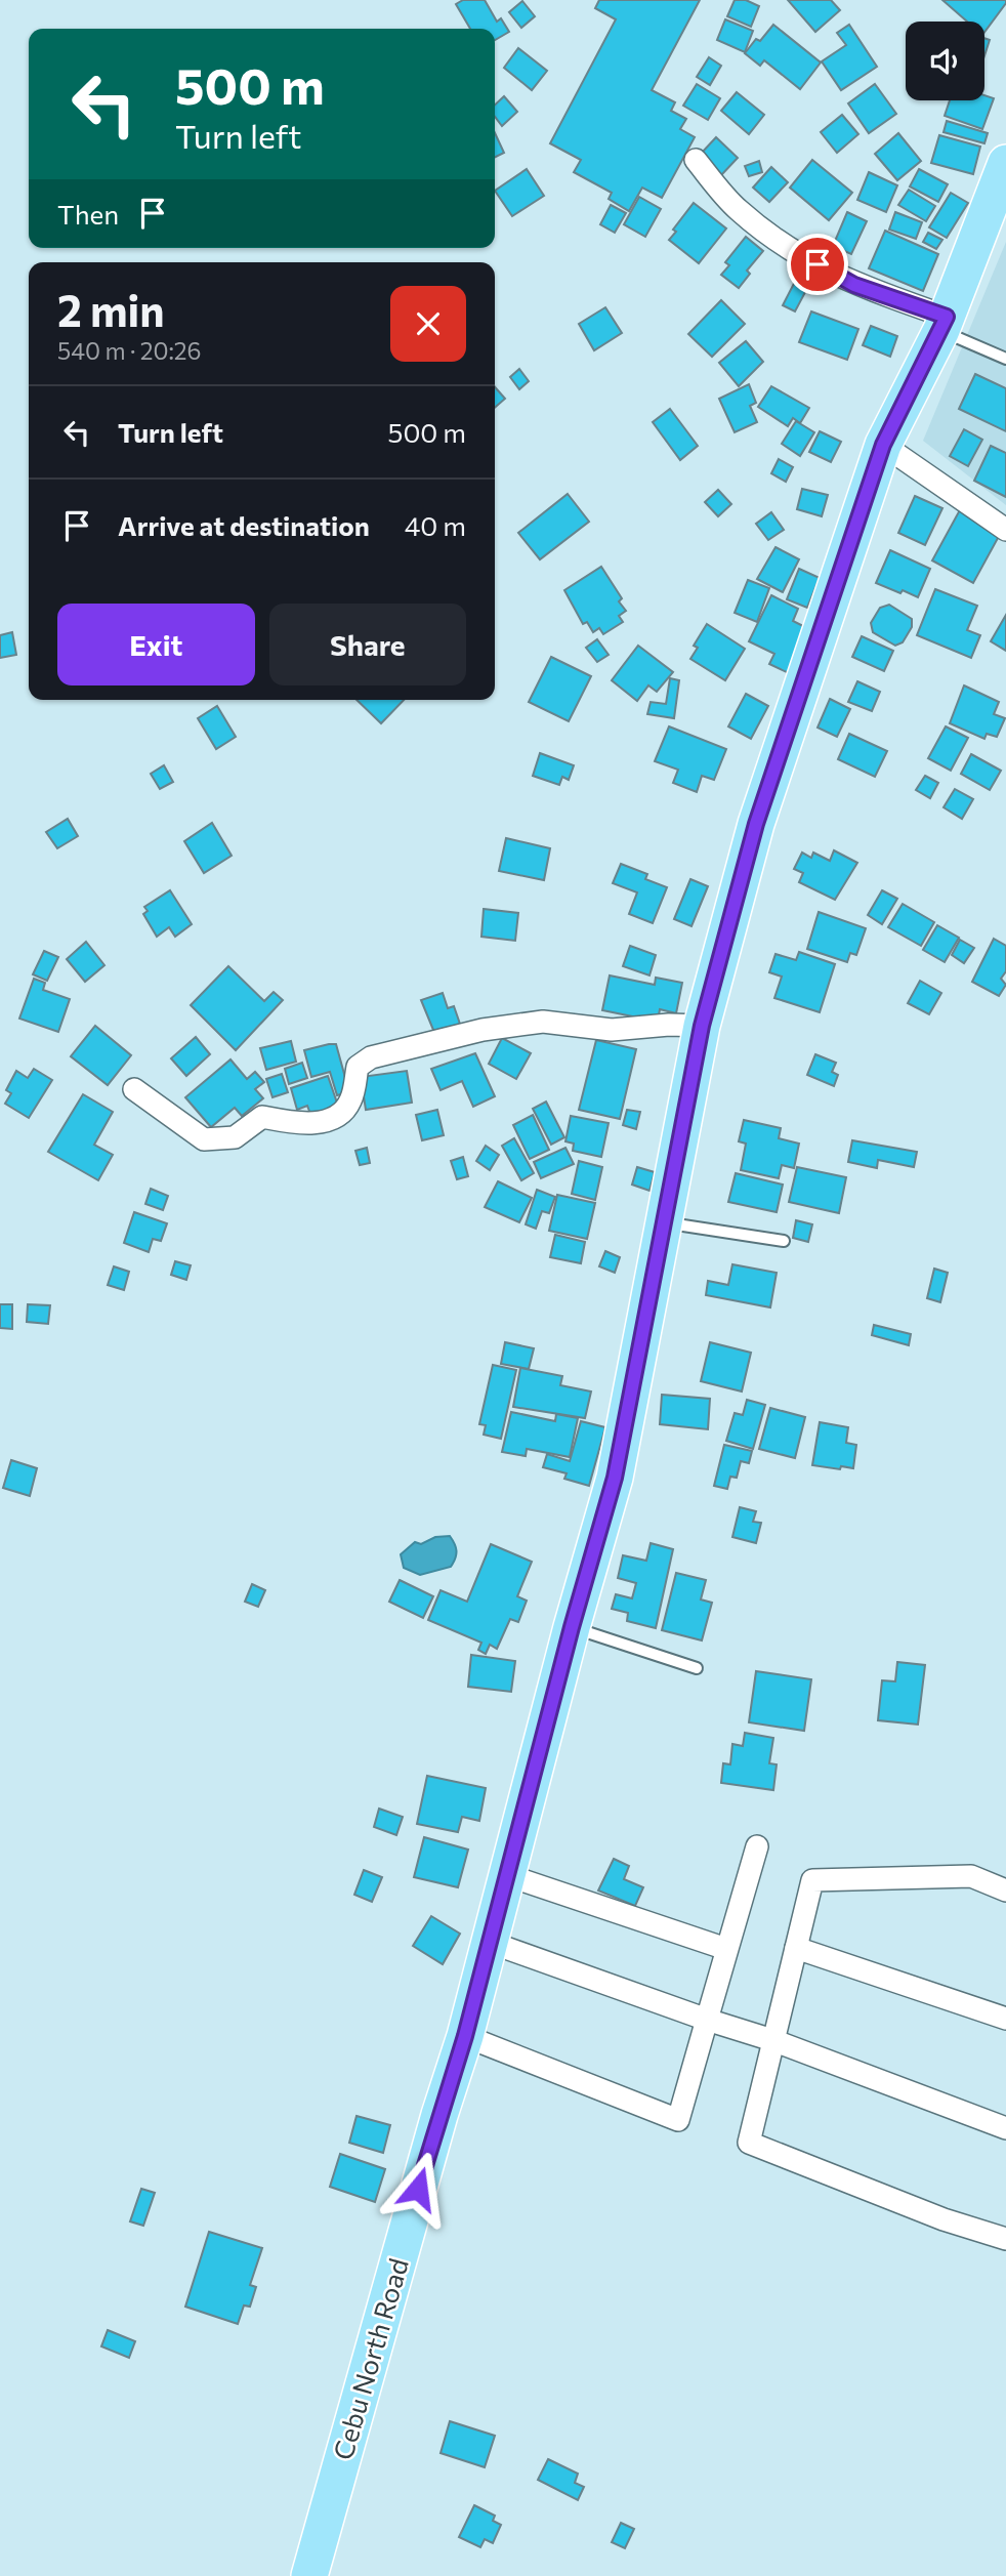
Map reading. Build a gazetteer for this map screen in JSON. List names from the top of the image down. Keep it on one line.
{"streets":{"highway":["Cebu North Road"]},"page":{"turn":["500 m","Turn left"],"then":"Then","heading":["2 min","540 m · 20:26"],"list":[{"name":"Turn left","value":"500 m"},{"name":"Arrive at destination","value":"40 m"}],"buttons":["Exit","Share"]}}
